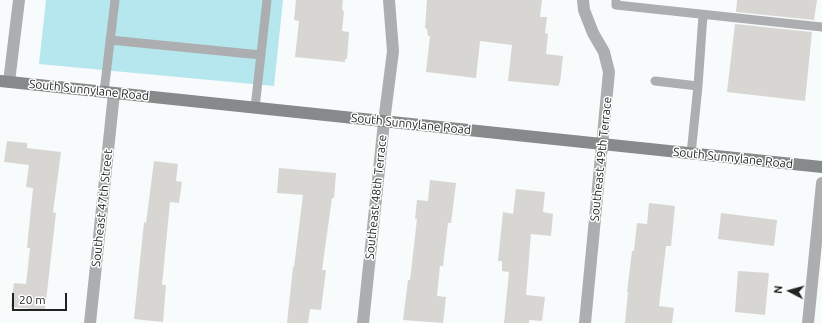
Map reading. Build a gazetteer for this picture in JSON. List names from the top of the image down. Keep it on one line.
{"streets":{"main road":["South Sunnylane Road"],"street":["Southeast 49th Terrace","Southeast 48th Terrace","Southeast 47th Street"]},"crossings":[["South Sunnylane Road","Southeast 49th Terrace"],["South Sunnylane Road","Southeast 48th Terrace"],["South Sunnylane Road","Southeast 47th Street"]],"scale_bar":"20 m","north":"left"}
